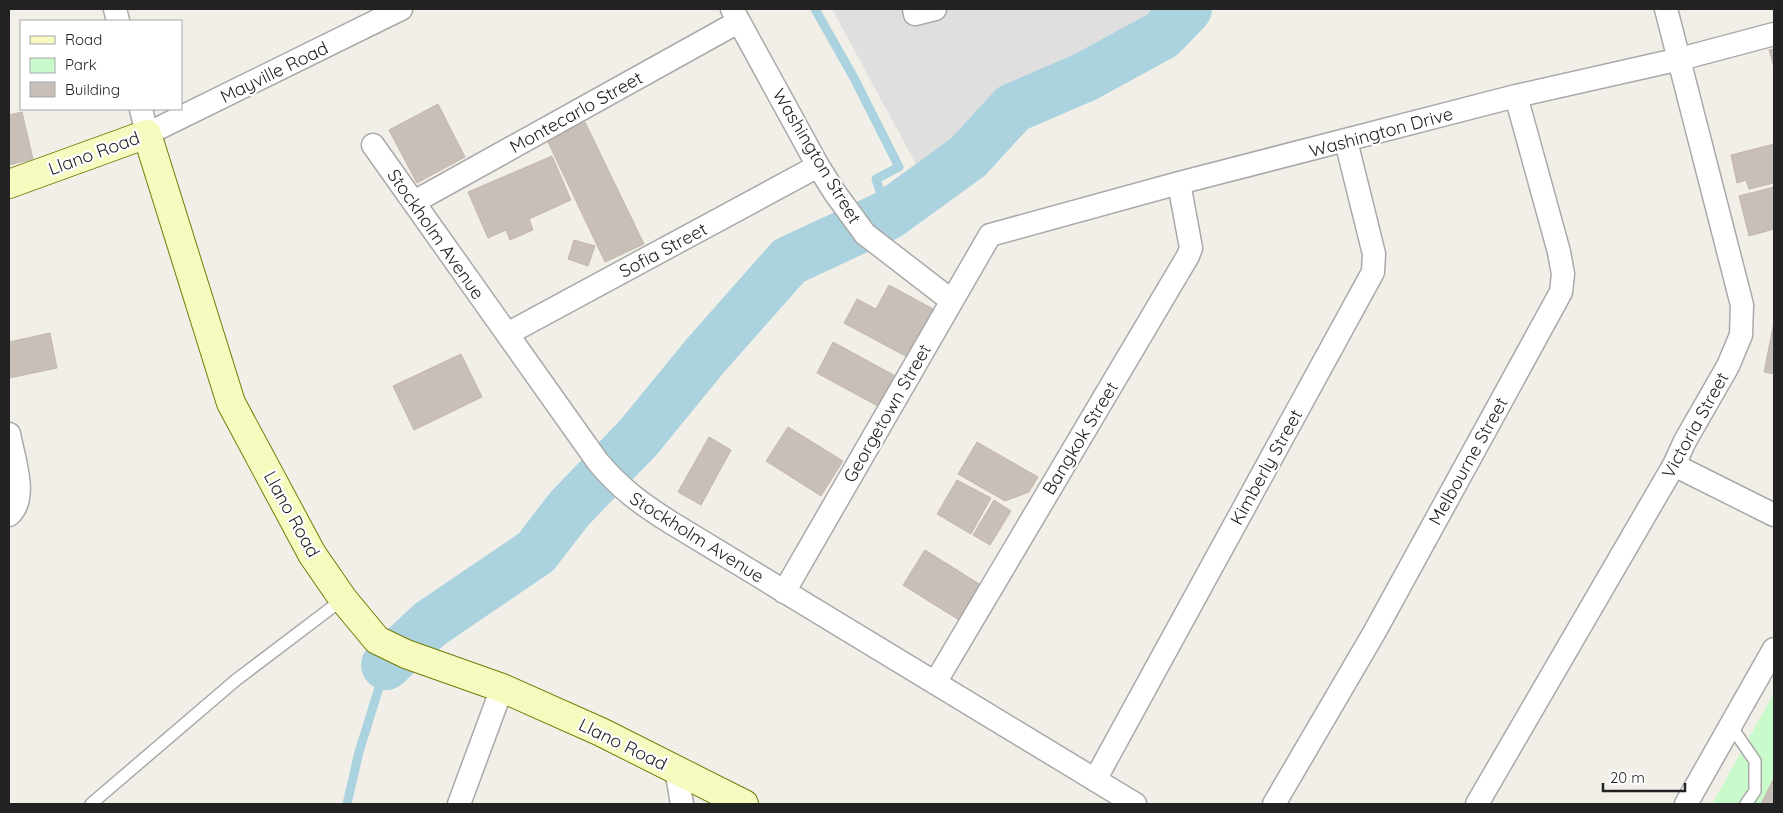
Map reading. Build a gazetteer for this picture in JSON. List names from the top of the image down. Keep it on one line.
{"streets":{"main road":["Llano Road"],"street":["Mayville Road","Montecarlo Street","Washington Drive","Washington Street","Stockholm Avenue","Sofia Street","Georgetown Street","Victoria Street","Bangkok Street","Melbourne Street","Kimberly Street"]},"crossings":[["Mayville Road","Llano Road"],["Montecarlo Street","Washington Street"],["Montecarlo Street","Stockholm Avenue"],["Washington Drive","Georgetown Street"],["Washington Drive","Victoria Street"],["Washington Drive","Bangkok Street"],["Washington Drive","Melbourne Street"],["Washington Drive","Kimberly Street"],["Washington Street","Sofia Street"],["Washington Street","Georgetown Street"],["Stockholm Avenue","Sofia Street"],["Stockholm Avenue","Georgetown Street"],["Stockholm Avenue","Bangkok Street"],["Stockholm Avenue","Kimberly Street"]],"legend":["Road","Park","Building"],"scale_bar":"20 m"}
